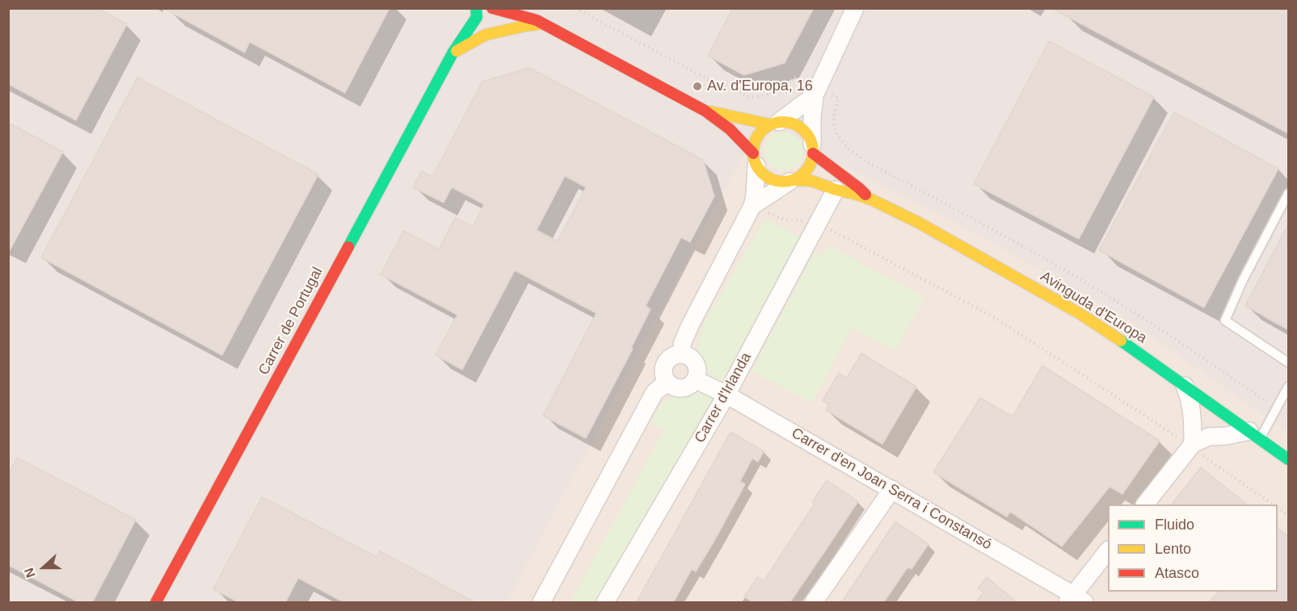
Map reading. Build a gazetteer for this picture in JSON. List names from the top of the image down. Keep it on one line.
{"streets":{"street":["Avinguda d'Europa","Carrer de Portugal","Carrer d'Irlanda","Carrer d'en Joan Serra i Constansó"]},"crossings":[["Avinguda d'Europa","Carrer d'Irlanda"],["Carrer d'Irlanda","Carrer d'en Joan Serra i Constansó"]],"places":["Av. d'Europa, 16"],"legend":["Fluido","Lento","Atasco"],"north":"left"}
